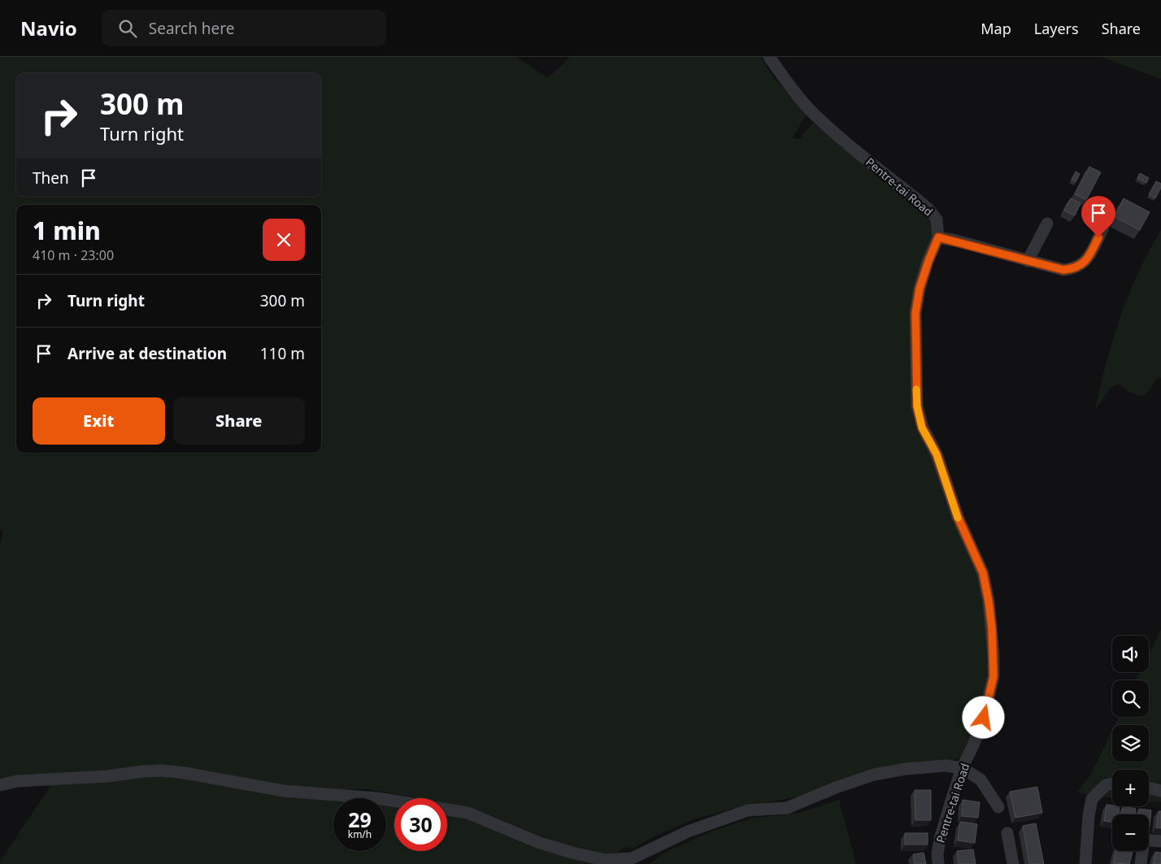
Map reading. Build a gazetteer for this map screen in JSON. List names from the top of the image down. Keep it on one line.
{"streets":{"street":["Pentre-tai Road"]},"page":{"header":"Navio","search":"Search here","nav":["Map","Layers","Share"],"turn":["300 m","Turn right"],"then":"Then","heading":["1 min","410 m · 23:00"],"list":[{"name":"Turn right","value":"300 m"},{"name":"Arrive at destination","value":"110 m"}],"buttons":["Exit","Share"],"map_buttons":["+","−"],"speed":"29 km/h","limit":"30"}}
